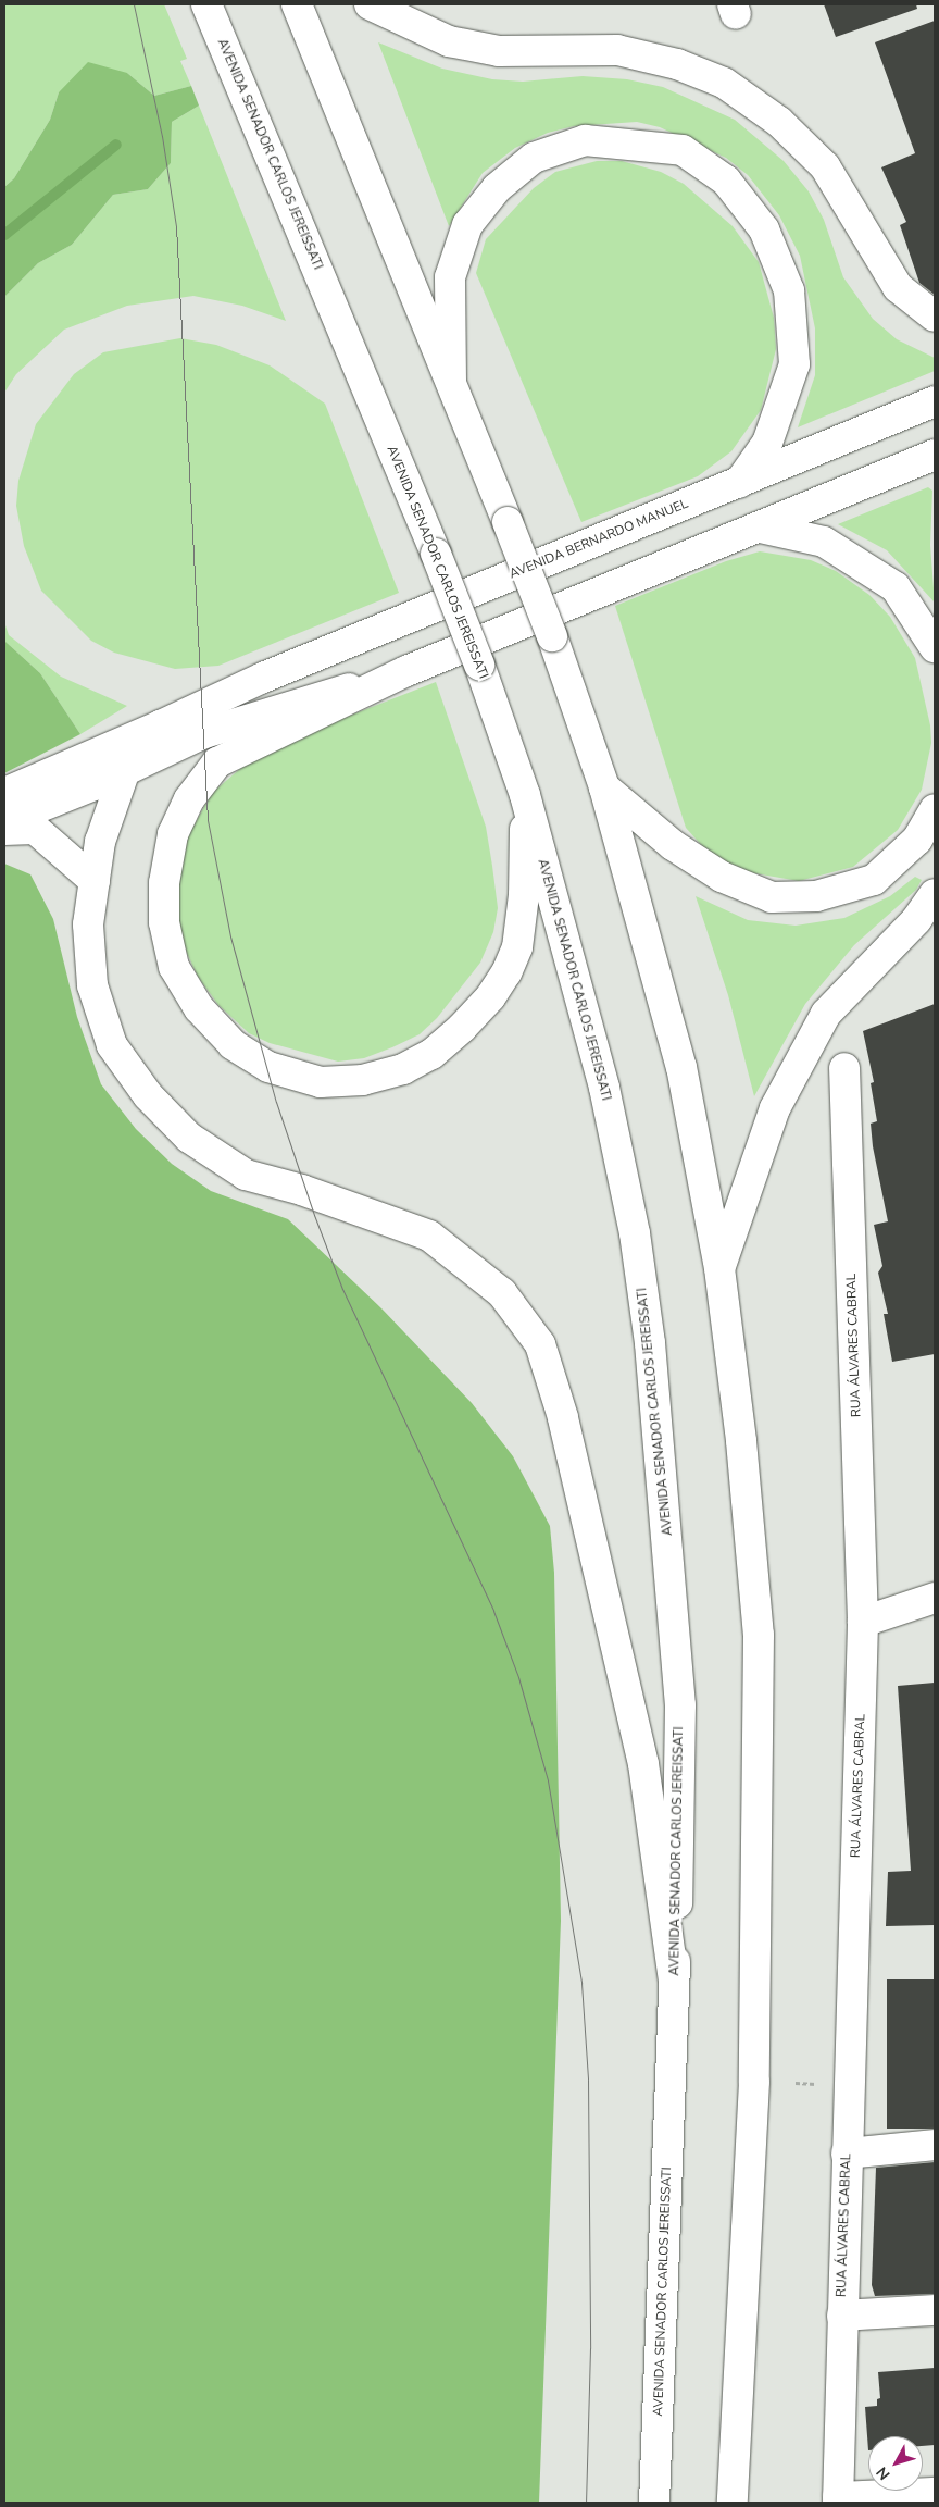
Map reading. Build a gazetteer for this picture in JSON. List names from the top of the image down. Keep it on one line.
{"streets":{"main road":["AVENIDA SENADOR CARLOS JEREISSATI","AVENIDA BERNARDO MANUEL","RUA ÁLVARES CABRAL"]},"north":"bottom left"}
